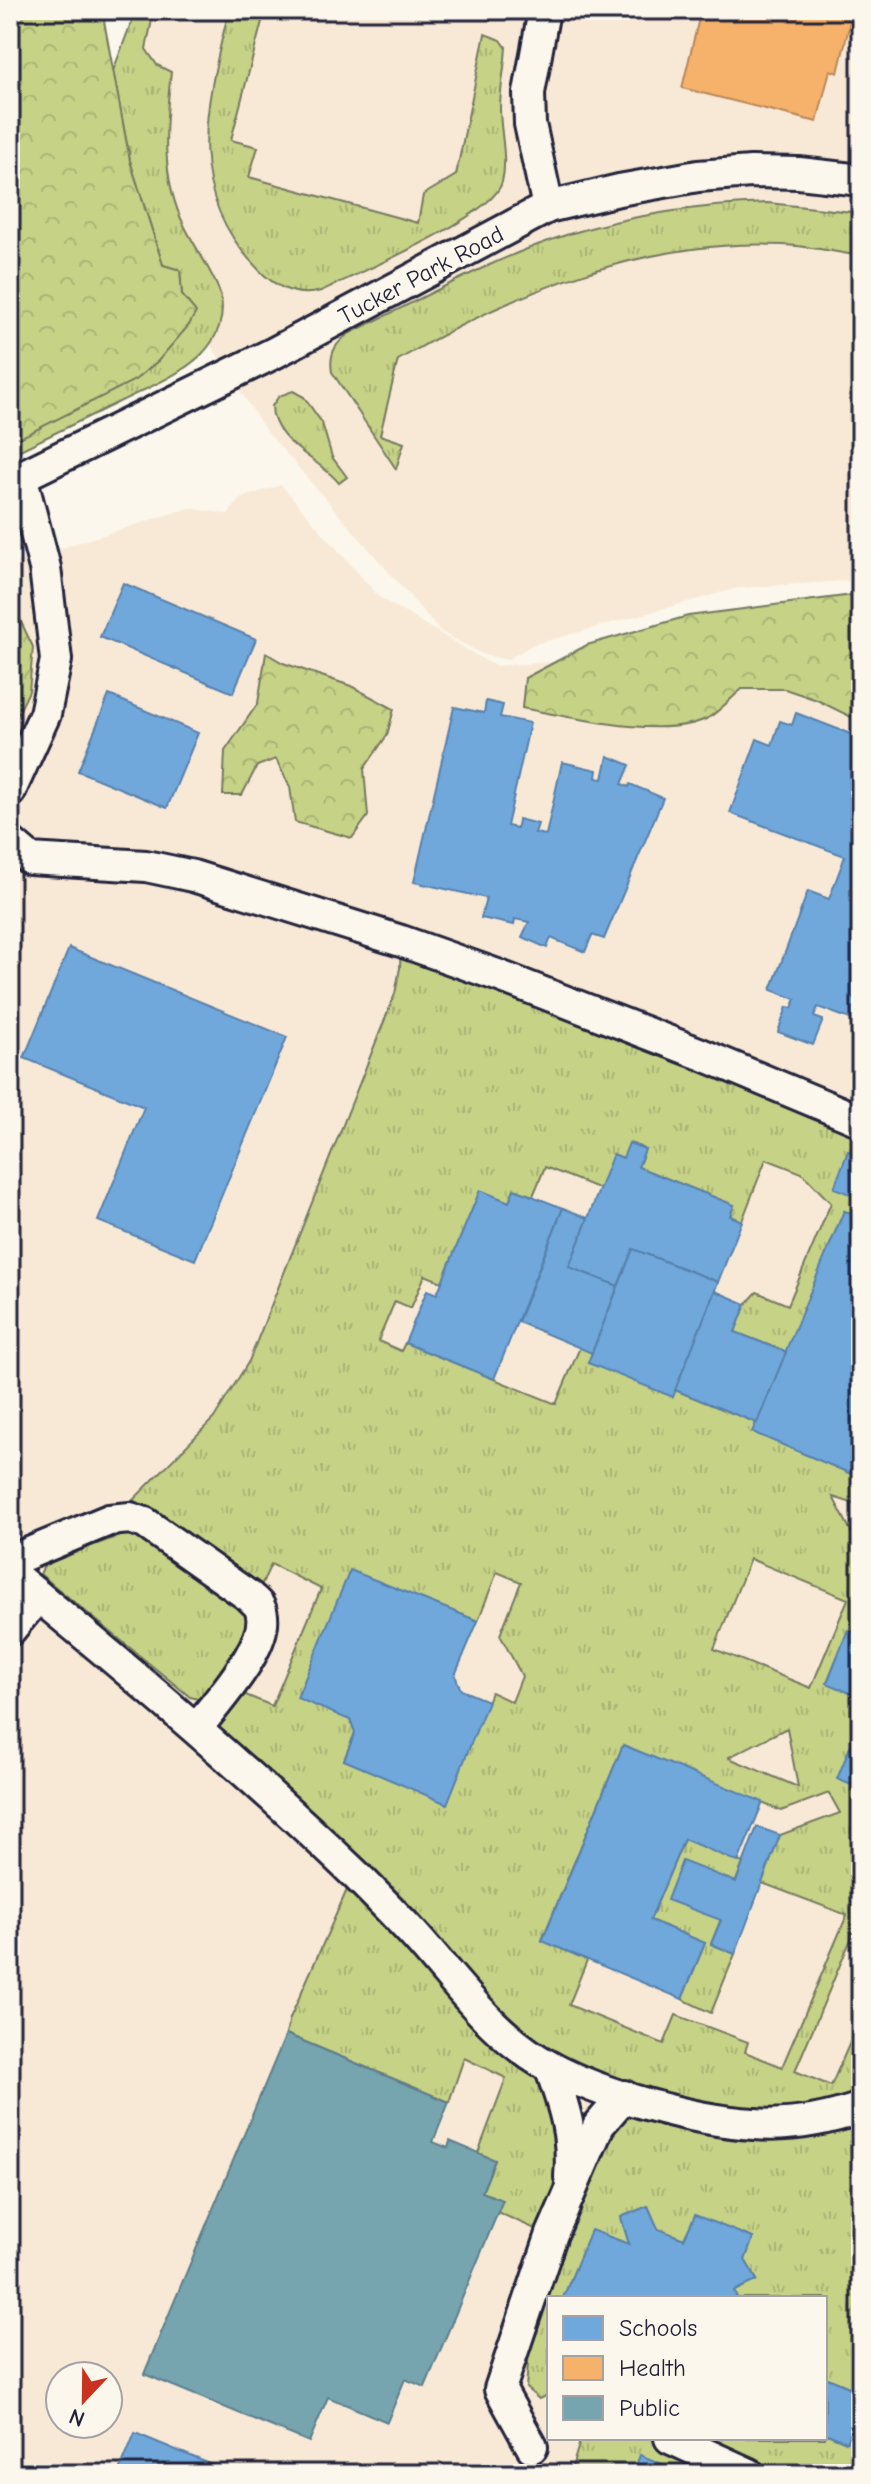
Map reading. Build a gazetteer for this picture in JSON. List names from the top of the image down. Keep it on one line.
{"streets":{"street":["Tucker Park Road"]},"legend":["Schools","Health","Public"],"north":"bottom"}
